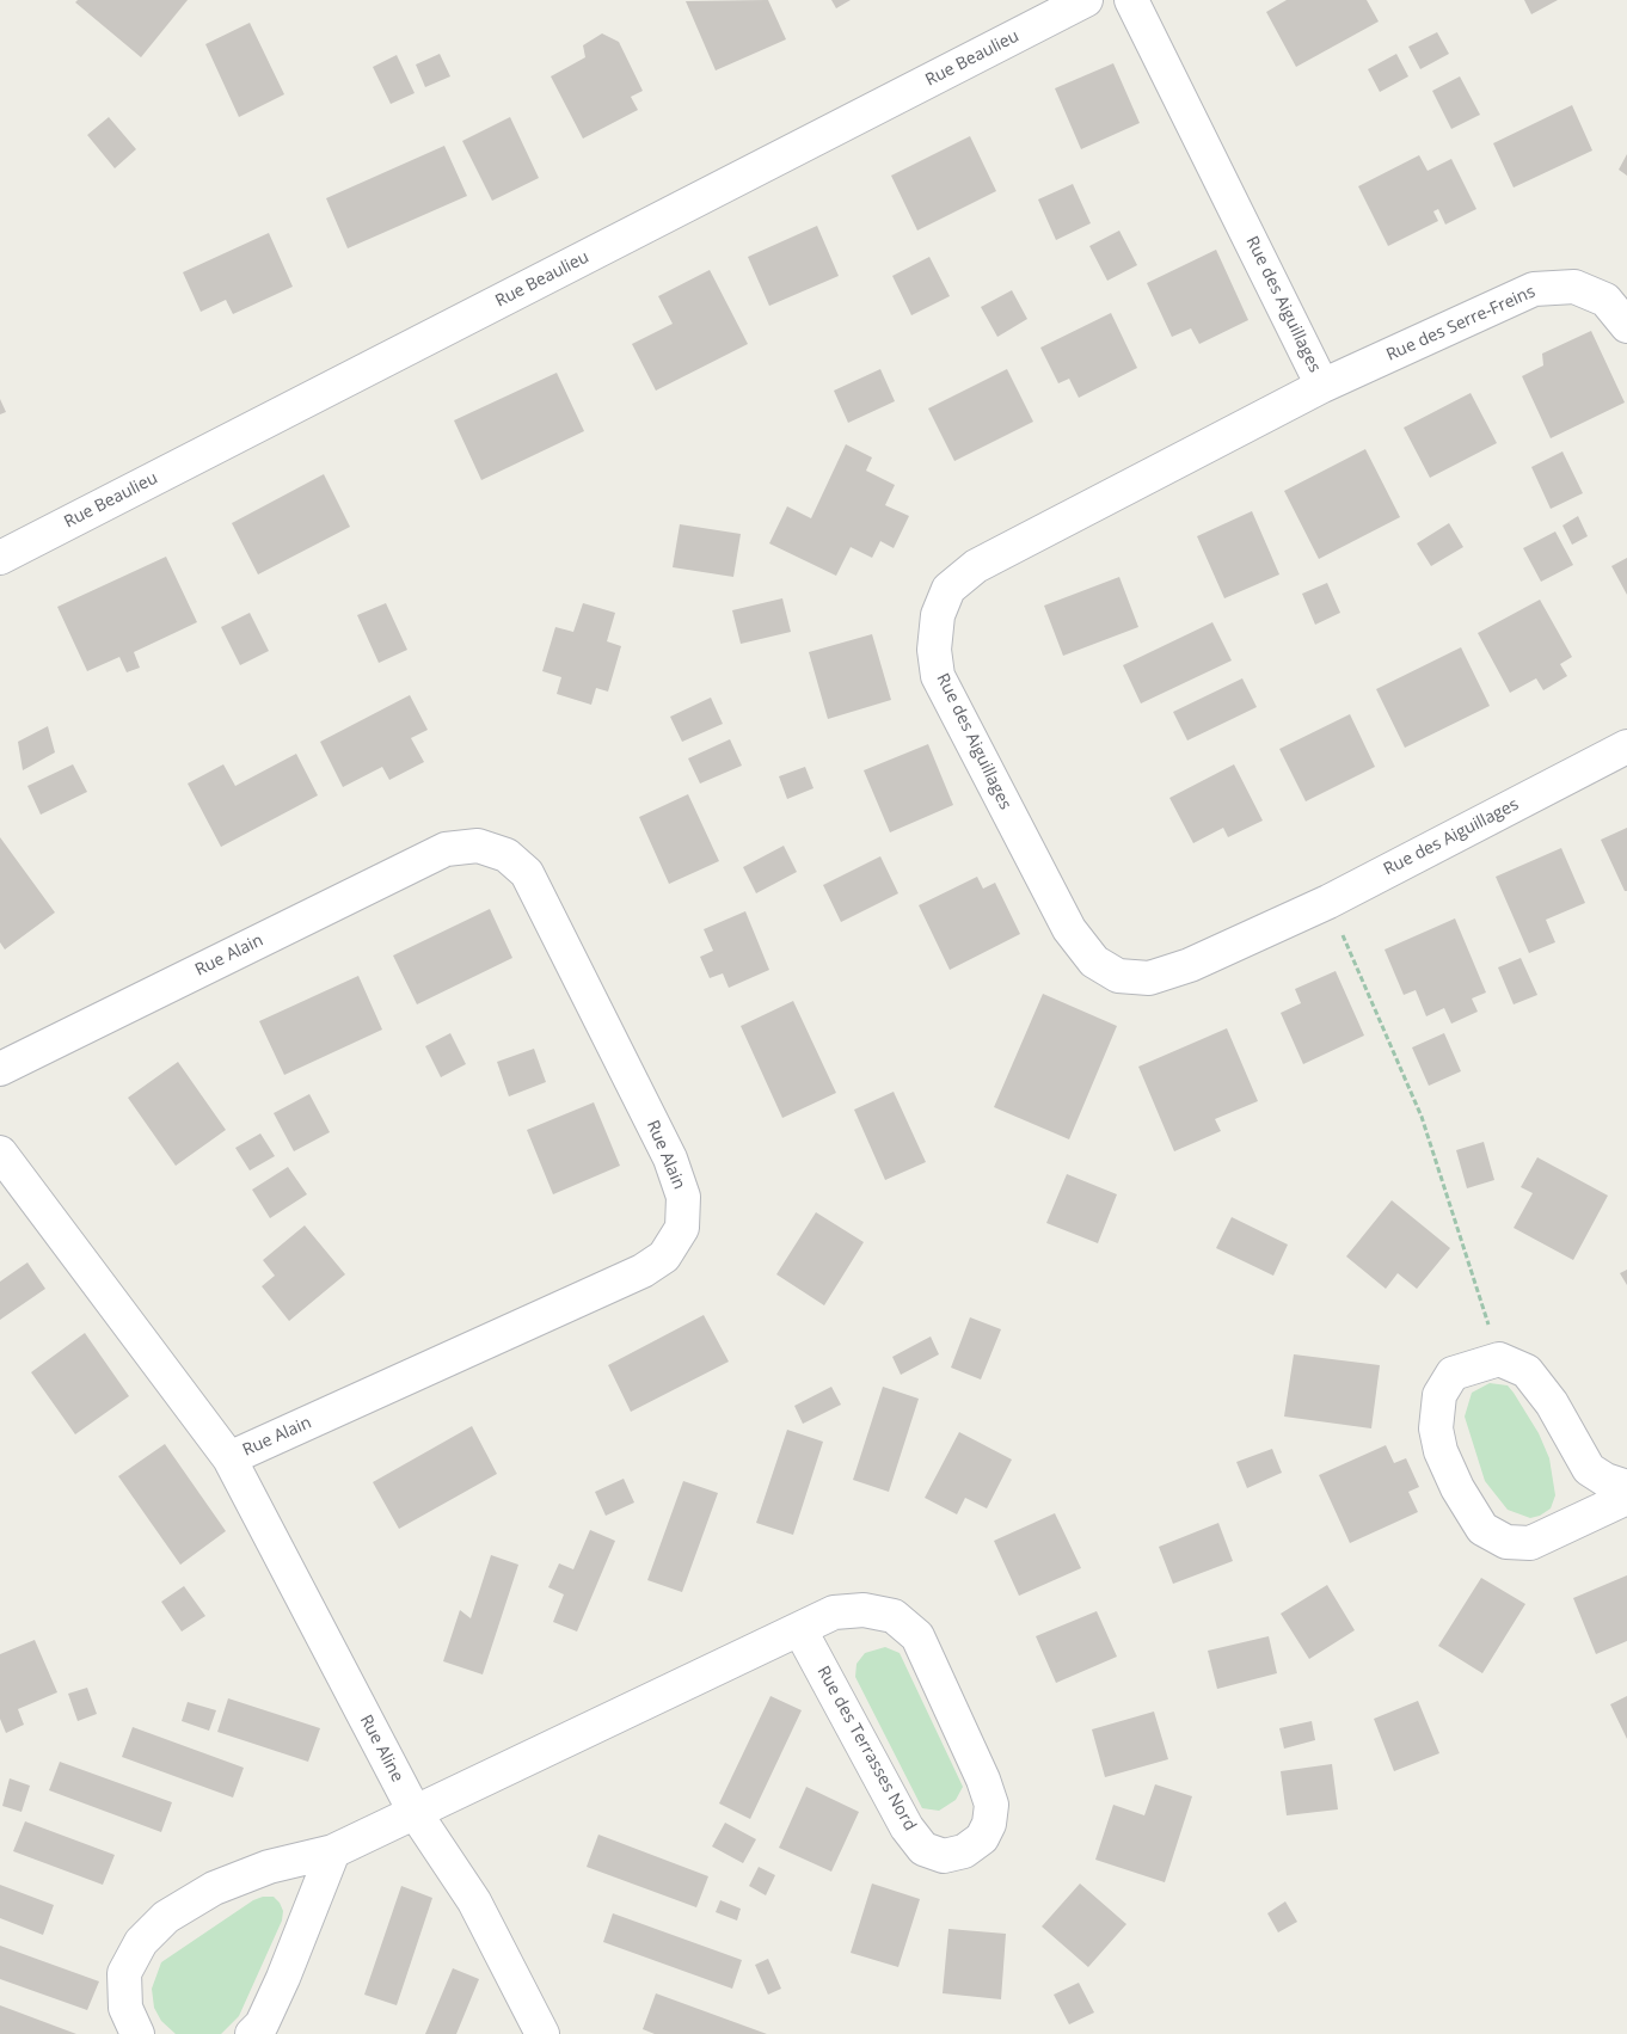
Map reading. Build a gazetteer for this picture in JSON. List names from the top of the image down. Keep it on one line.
{"streets":{"street":["Rue Beaulieu","Rue des Aiguillages","Rue des Serre-Freins","Rue Alain","Rue Aline","Rue des Terrasses Nord"]},"crossings":[["Rue des Aiguillages","Rue des Serre-Freins"],["Rue Alain","Rue Aline"],["Rue Aline","Rue des Terrasses Nord"]]}
